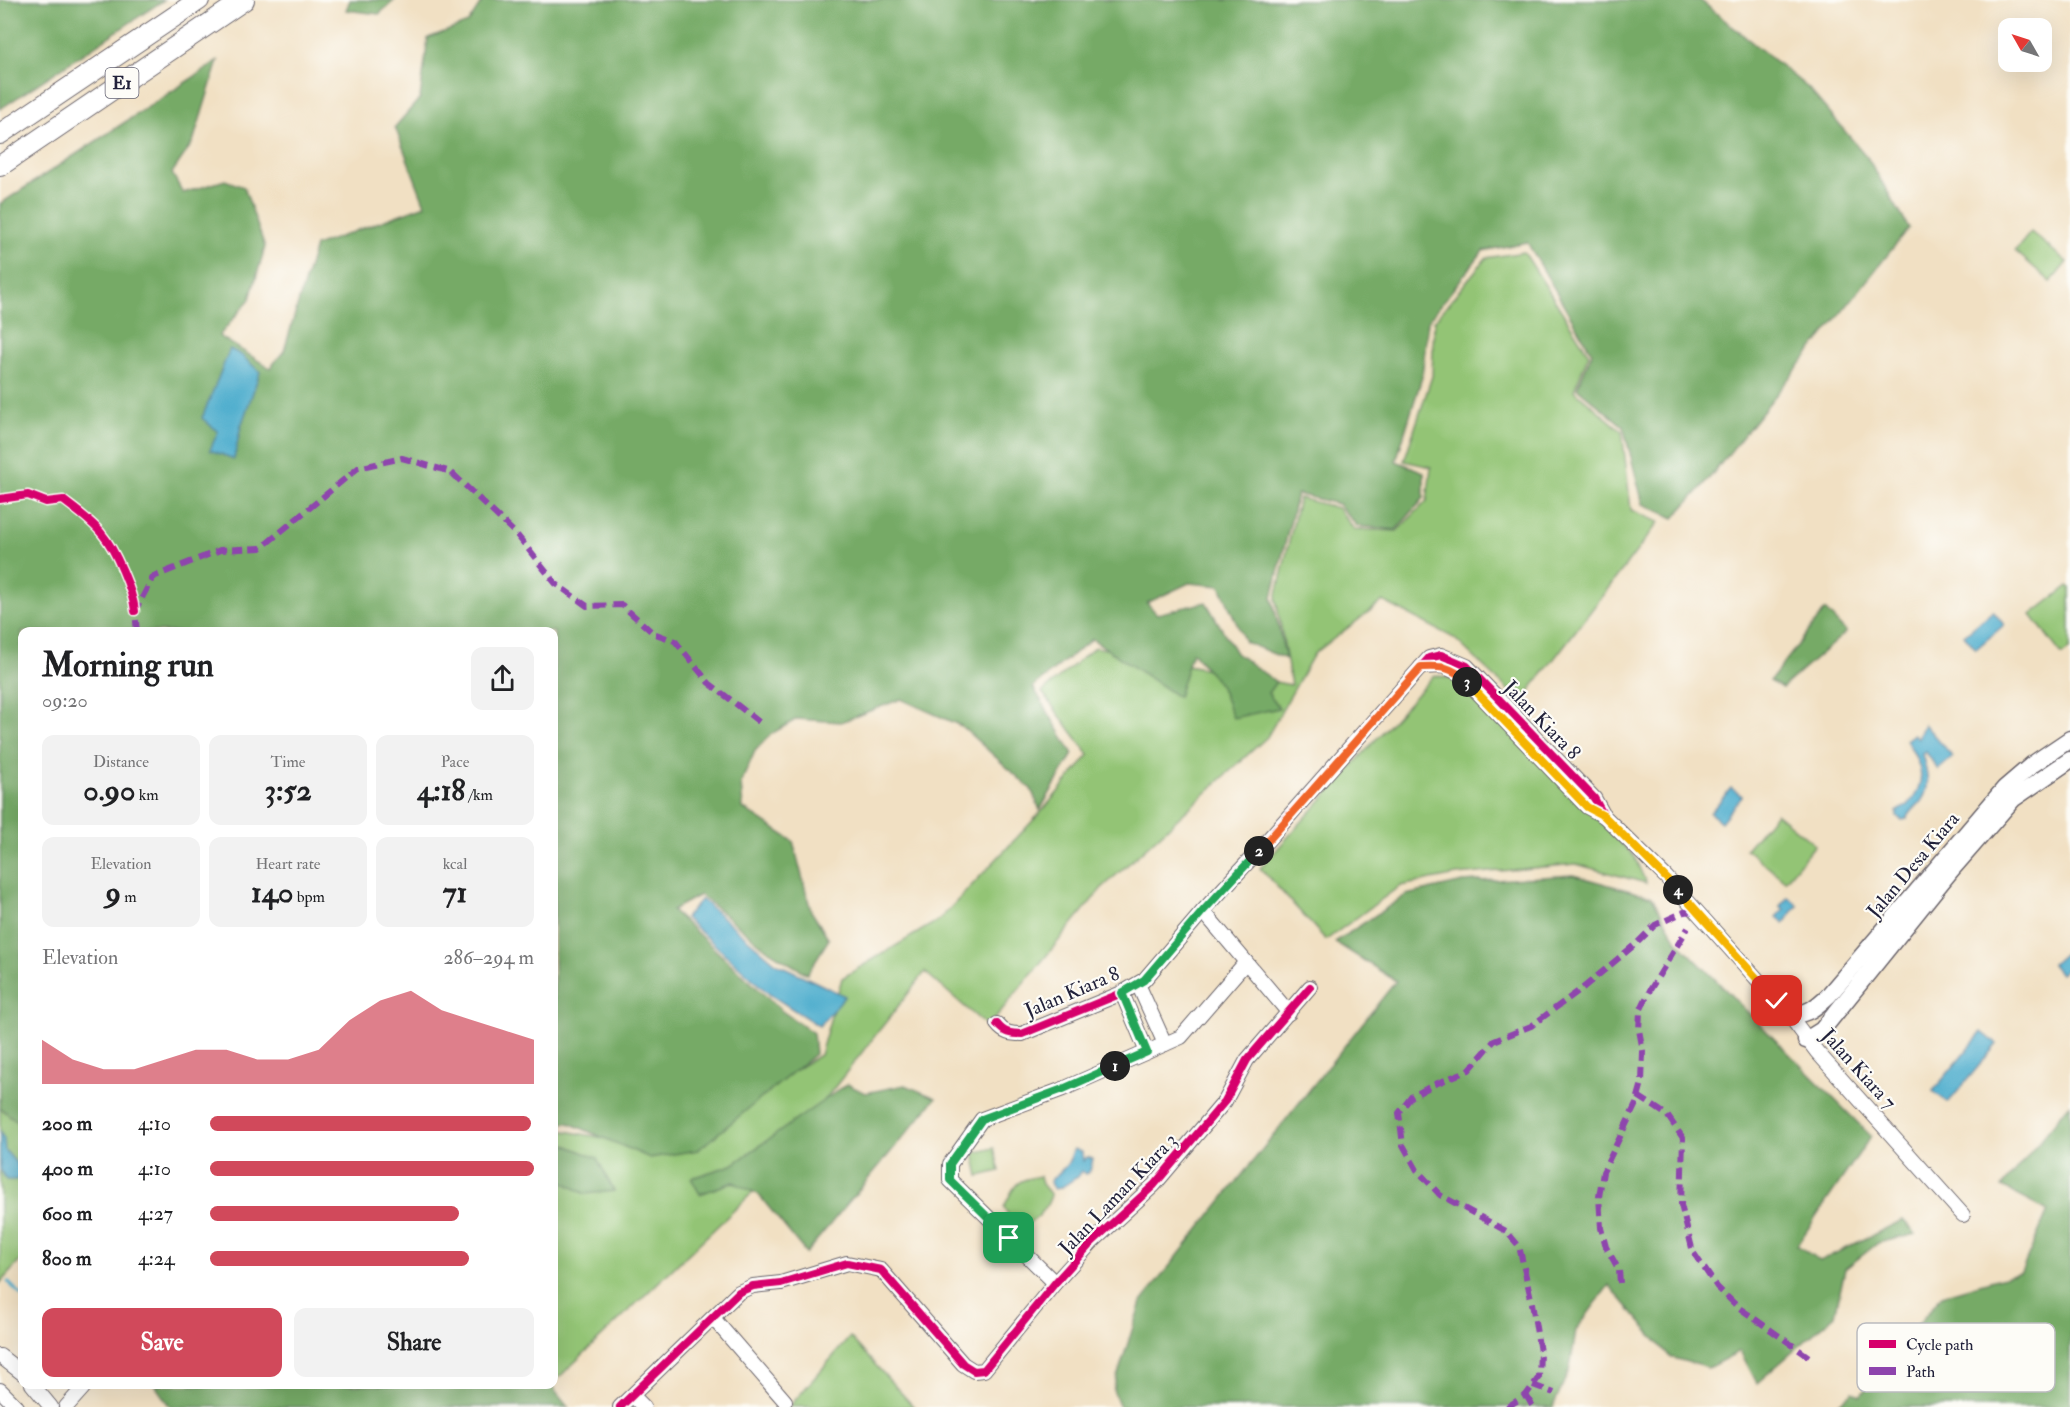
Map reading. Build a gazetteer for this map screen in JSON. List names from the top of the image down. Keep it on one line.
{"streets":{"highway":["E1"],"main road":["Jalan Desa Kiara"],"street":["Jalan Kiara 8","Jalan Kiara 7","Jalan Laman Kiara 3"]},"crossings":[["Jalan Kiara 8","Jalan Kiara 7"],["Jalan Desa Kiara","Jalan Kiara 7"]],"legend":["Cycle path","Path"],"north":"top left","page":{"heading":["Morning run","09:20"],"pins":["3","2","4","1"],"stats":[["Distance","0.90 km"],["Time","3:52"],["Pace","4:18 /km"],["Elevation","9 m"],["Heart rate","140 bpm"],["kcal","71"]],"chart":["Elevation","286–294 m"],"list":[{"name":"200 m","note":"4:10"},{"name":"400 m","note":"4:10"},{"name":"600 m","note":"4:27"},{"name":"800 m","note":"4:24"}],"buttons":["Save","Share"]}}
